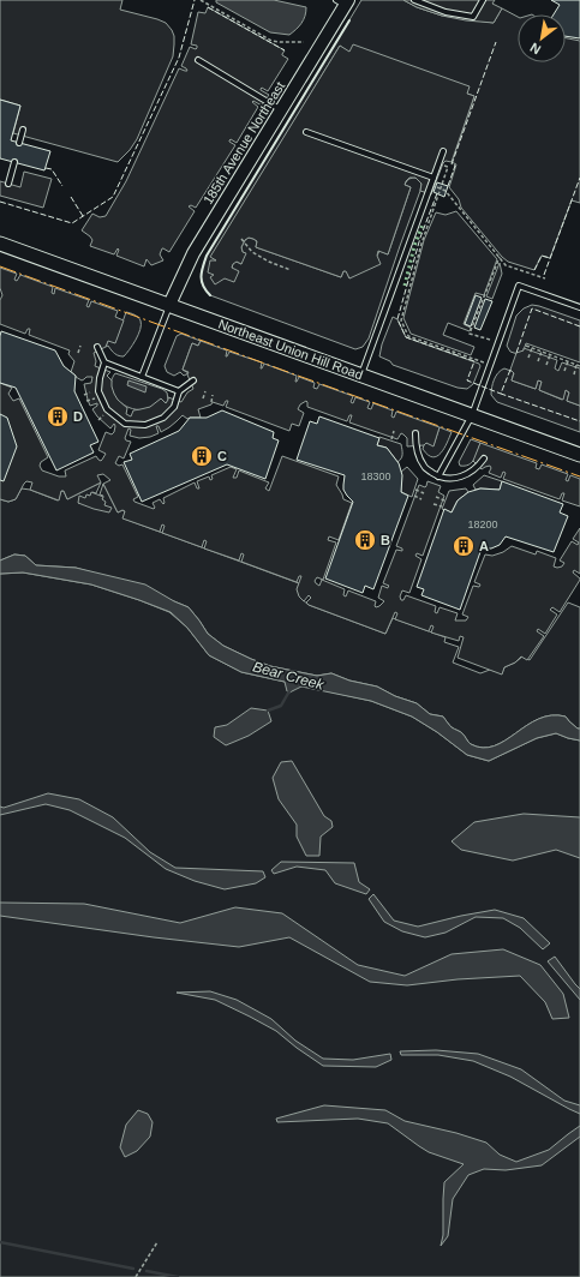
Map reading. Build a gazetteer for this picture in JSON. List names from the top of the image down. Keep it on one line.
{"streets":{"main road":["Northeast Union Hill Road"],"street":["185th Avenue Northeast"]},"crossings":[["185th Avenue Northeast","Northeast Union Hill Road"]],"water":["Bear Creek"],"places":{"building":["D","C","B","A"]},"house_numbers":["18300","18200"],"north":"bottom left"}
